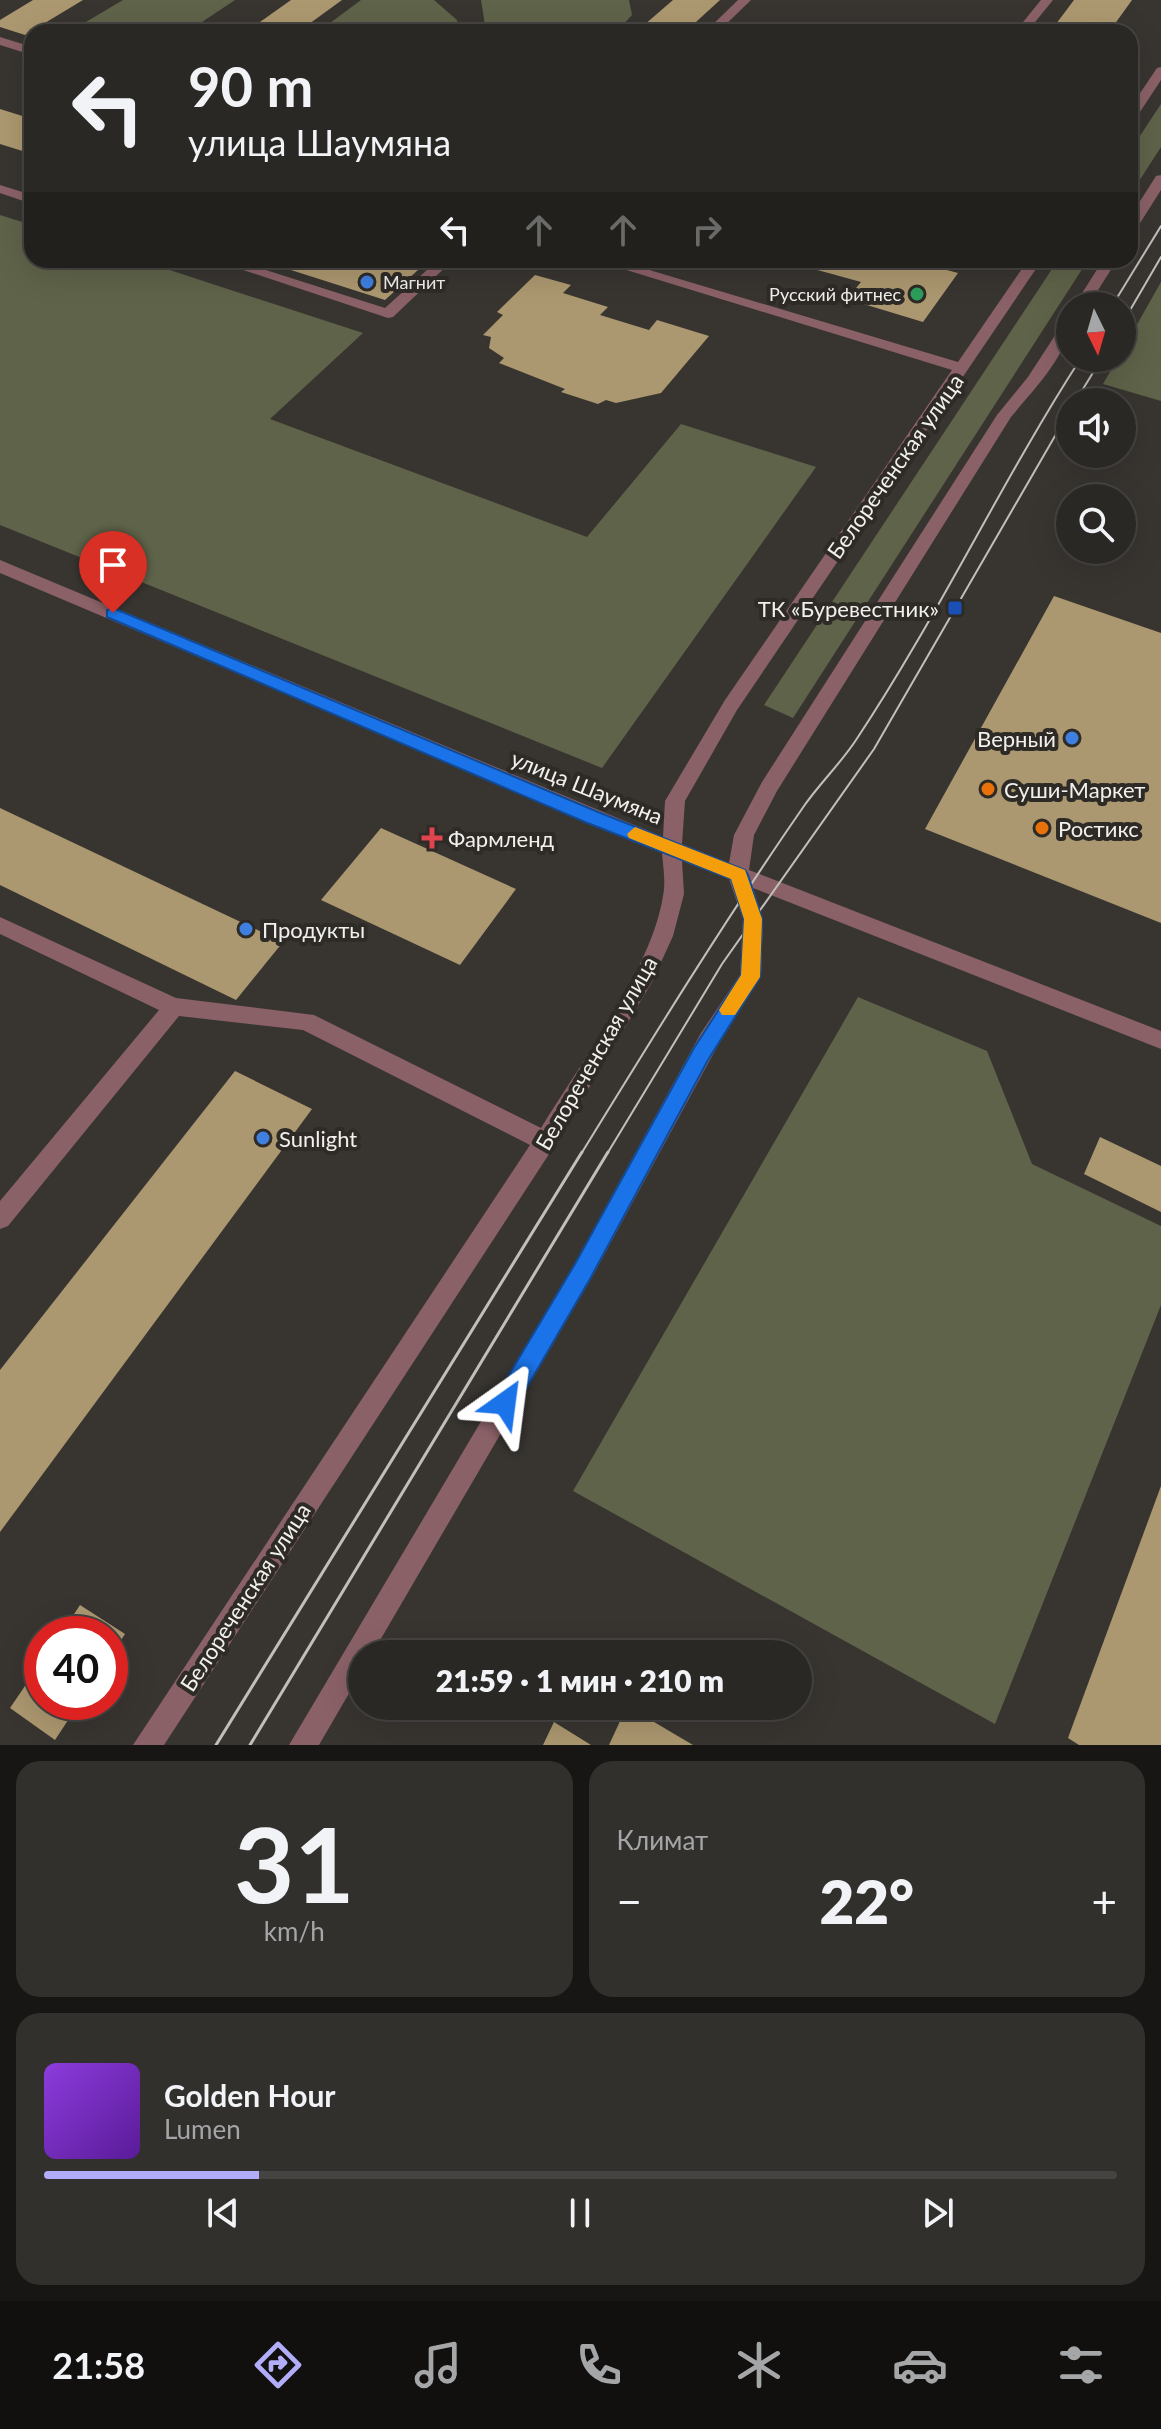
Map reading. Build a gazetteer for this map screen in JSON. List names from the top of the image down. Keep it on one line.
{"streets":{"street":["Белореченская улица","улица Шаумяна"]},"crossings":[["Белореченская улица","улица Шаумяна"]],"places":{"other":["Магнит","Русский фитнес","Верный","Суши-Маркет","Ростикс","Продукты","Sunlight"],"transit":["ТК «Буревестник»"],"health":["Фармленд"]},"north":"bottom","page":{"turn":["90 m","улица Шаумяна"],"limit":"40","trip":"21:59 · 1 мин · 210 m","tile":[["31","km/h"],"Климат"],"heat":["−","22°","+"],"song":["Golden Hour","Lumen"],"tabs":"21:58"}}
